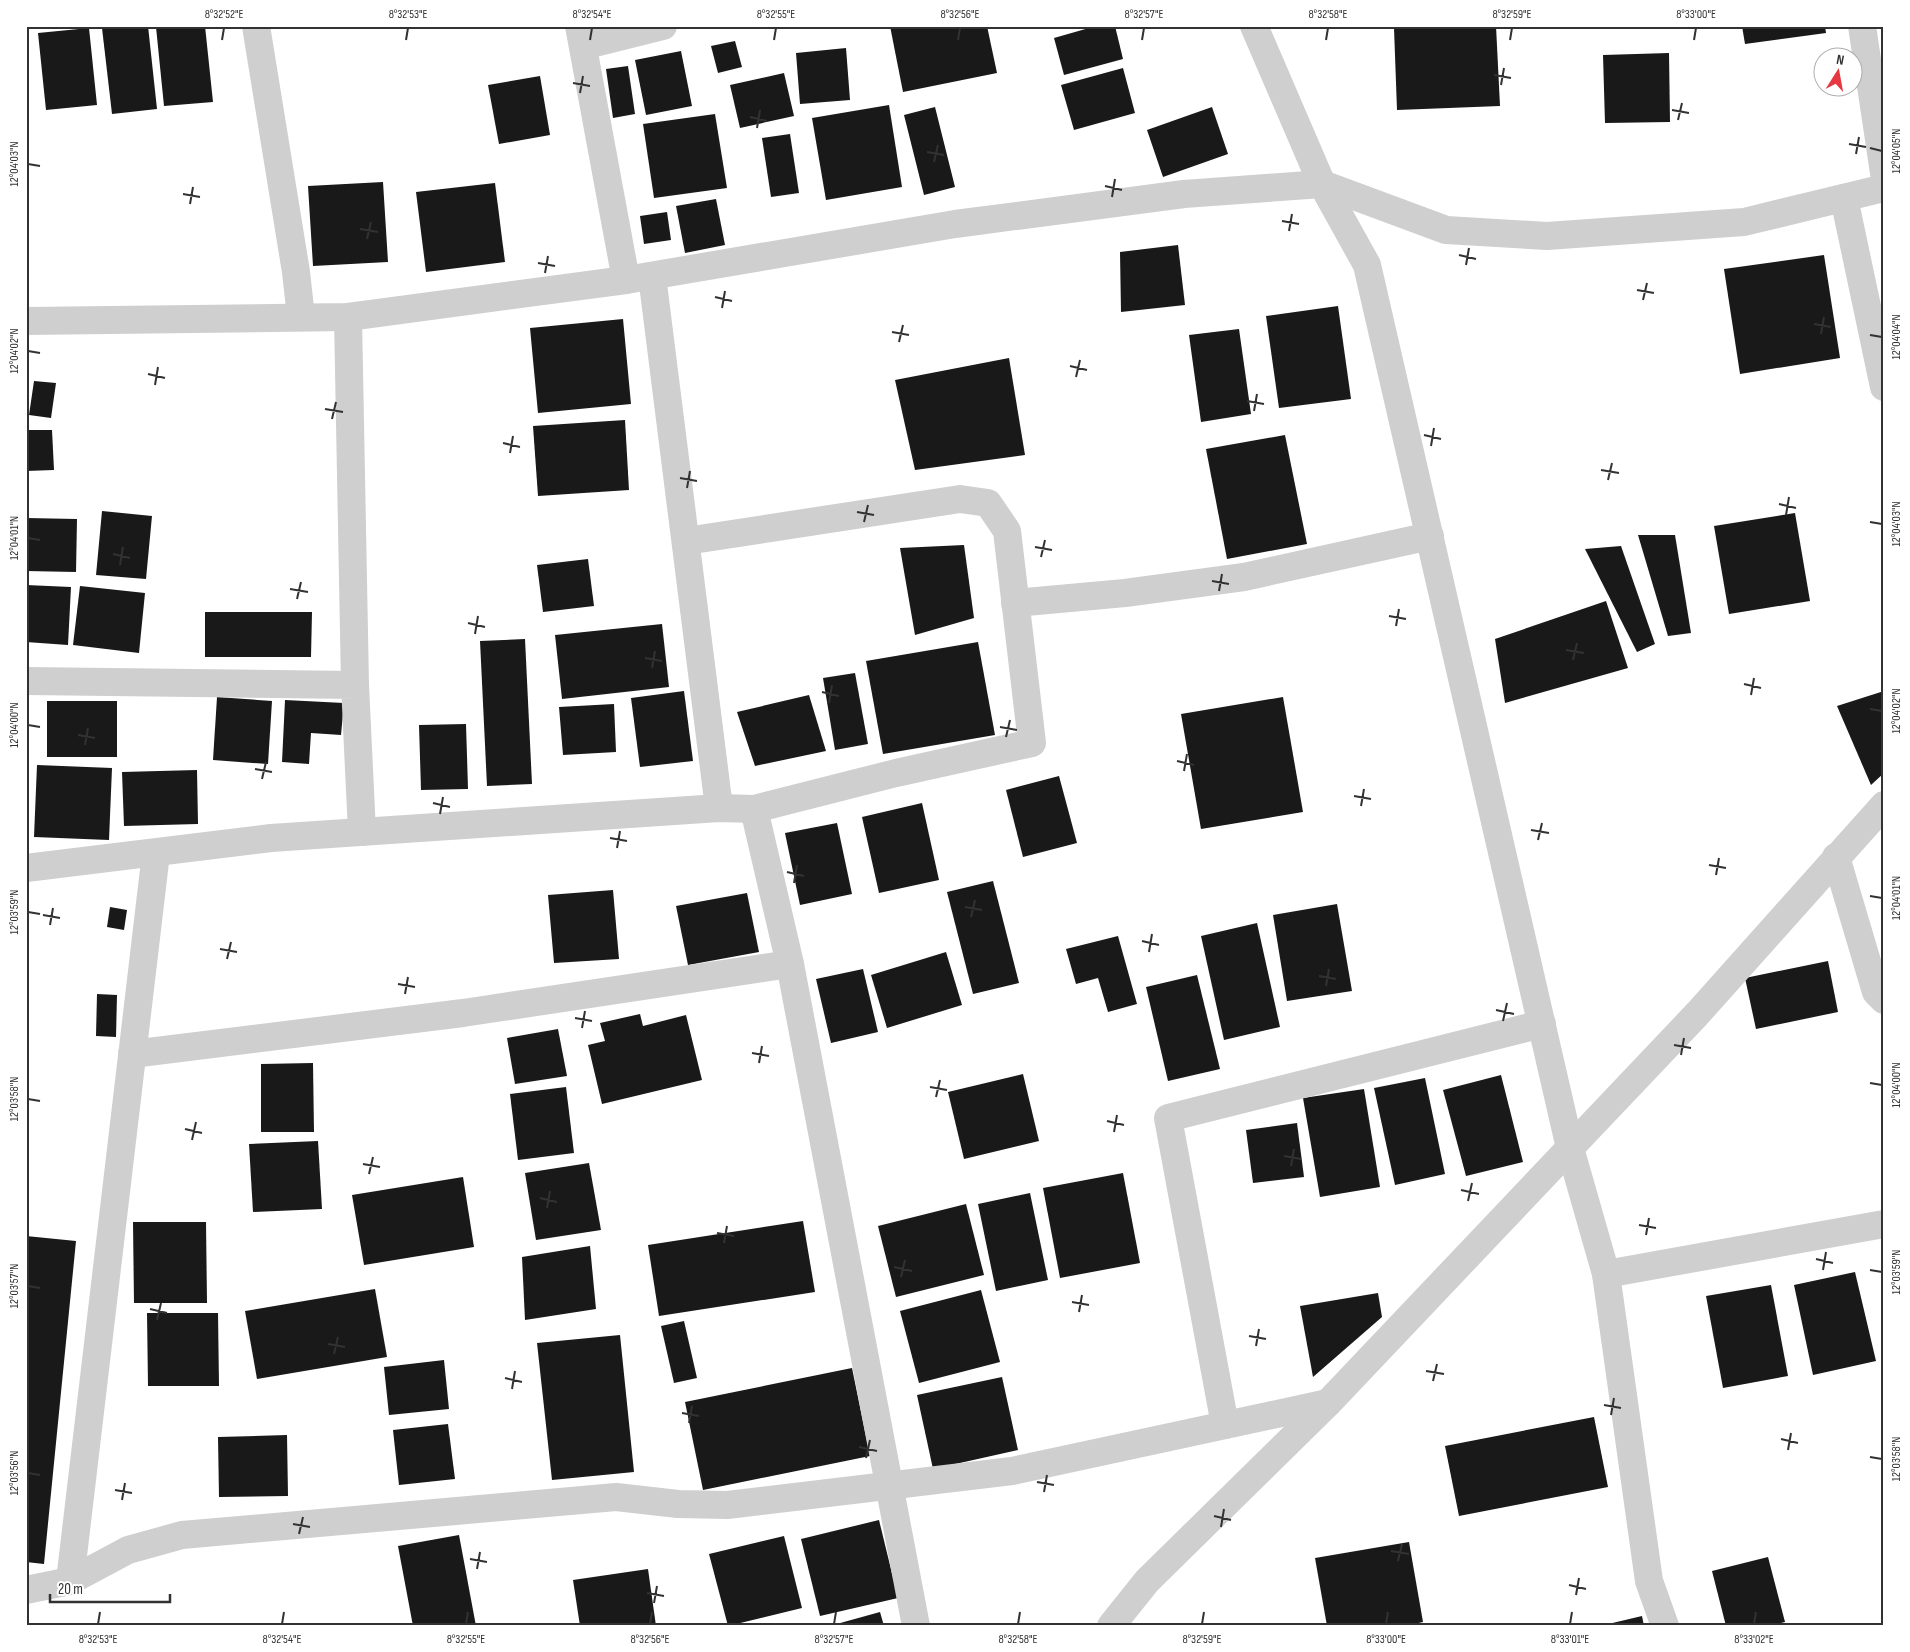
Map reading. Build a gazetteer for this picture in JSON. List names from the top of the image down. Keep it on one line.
{"scale_bar":"20 m","north":"top","coordinates":["8°32'52\"E","8°32'53\"E","8°32'54\"E","8°32'55\"E","8°32'56\"E","8°32'57\"E","8°32'58\"E","8°32'59\"E","8°33'00\"E","12°04'05\"N","12°04'03\"N","12°04'04\"N","12°04'02\"N","12°04'01\"N","12°04'00\"N","12°03'59\"N","12°03'58\"N","12°03'57\"N","12°03'56\"N","8°33'01\"E","8°33'02\"E"]}
